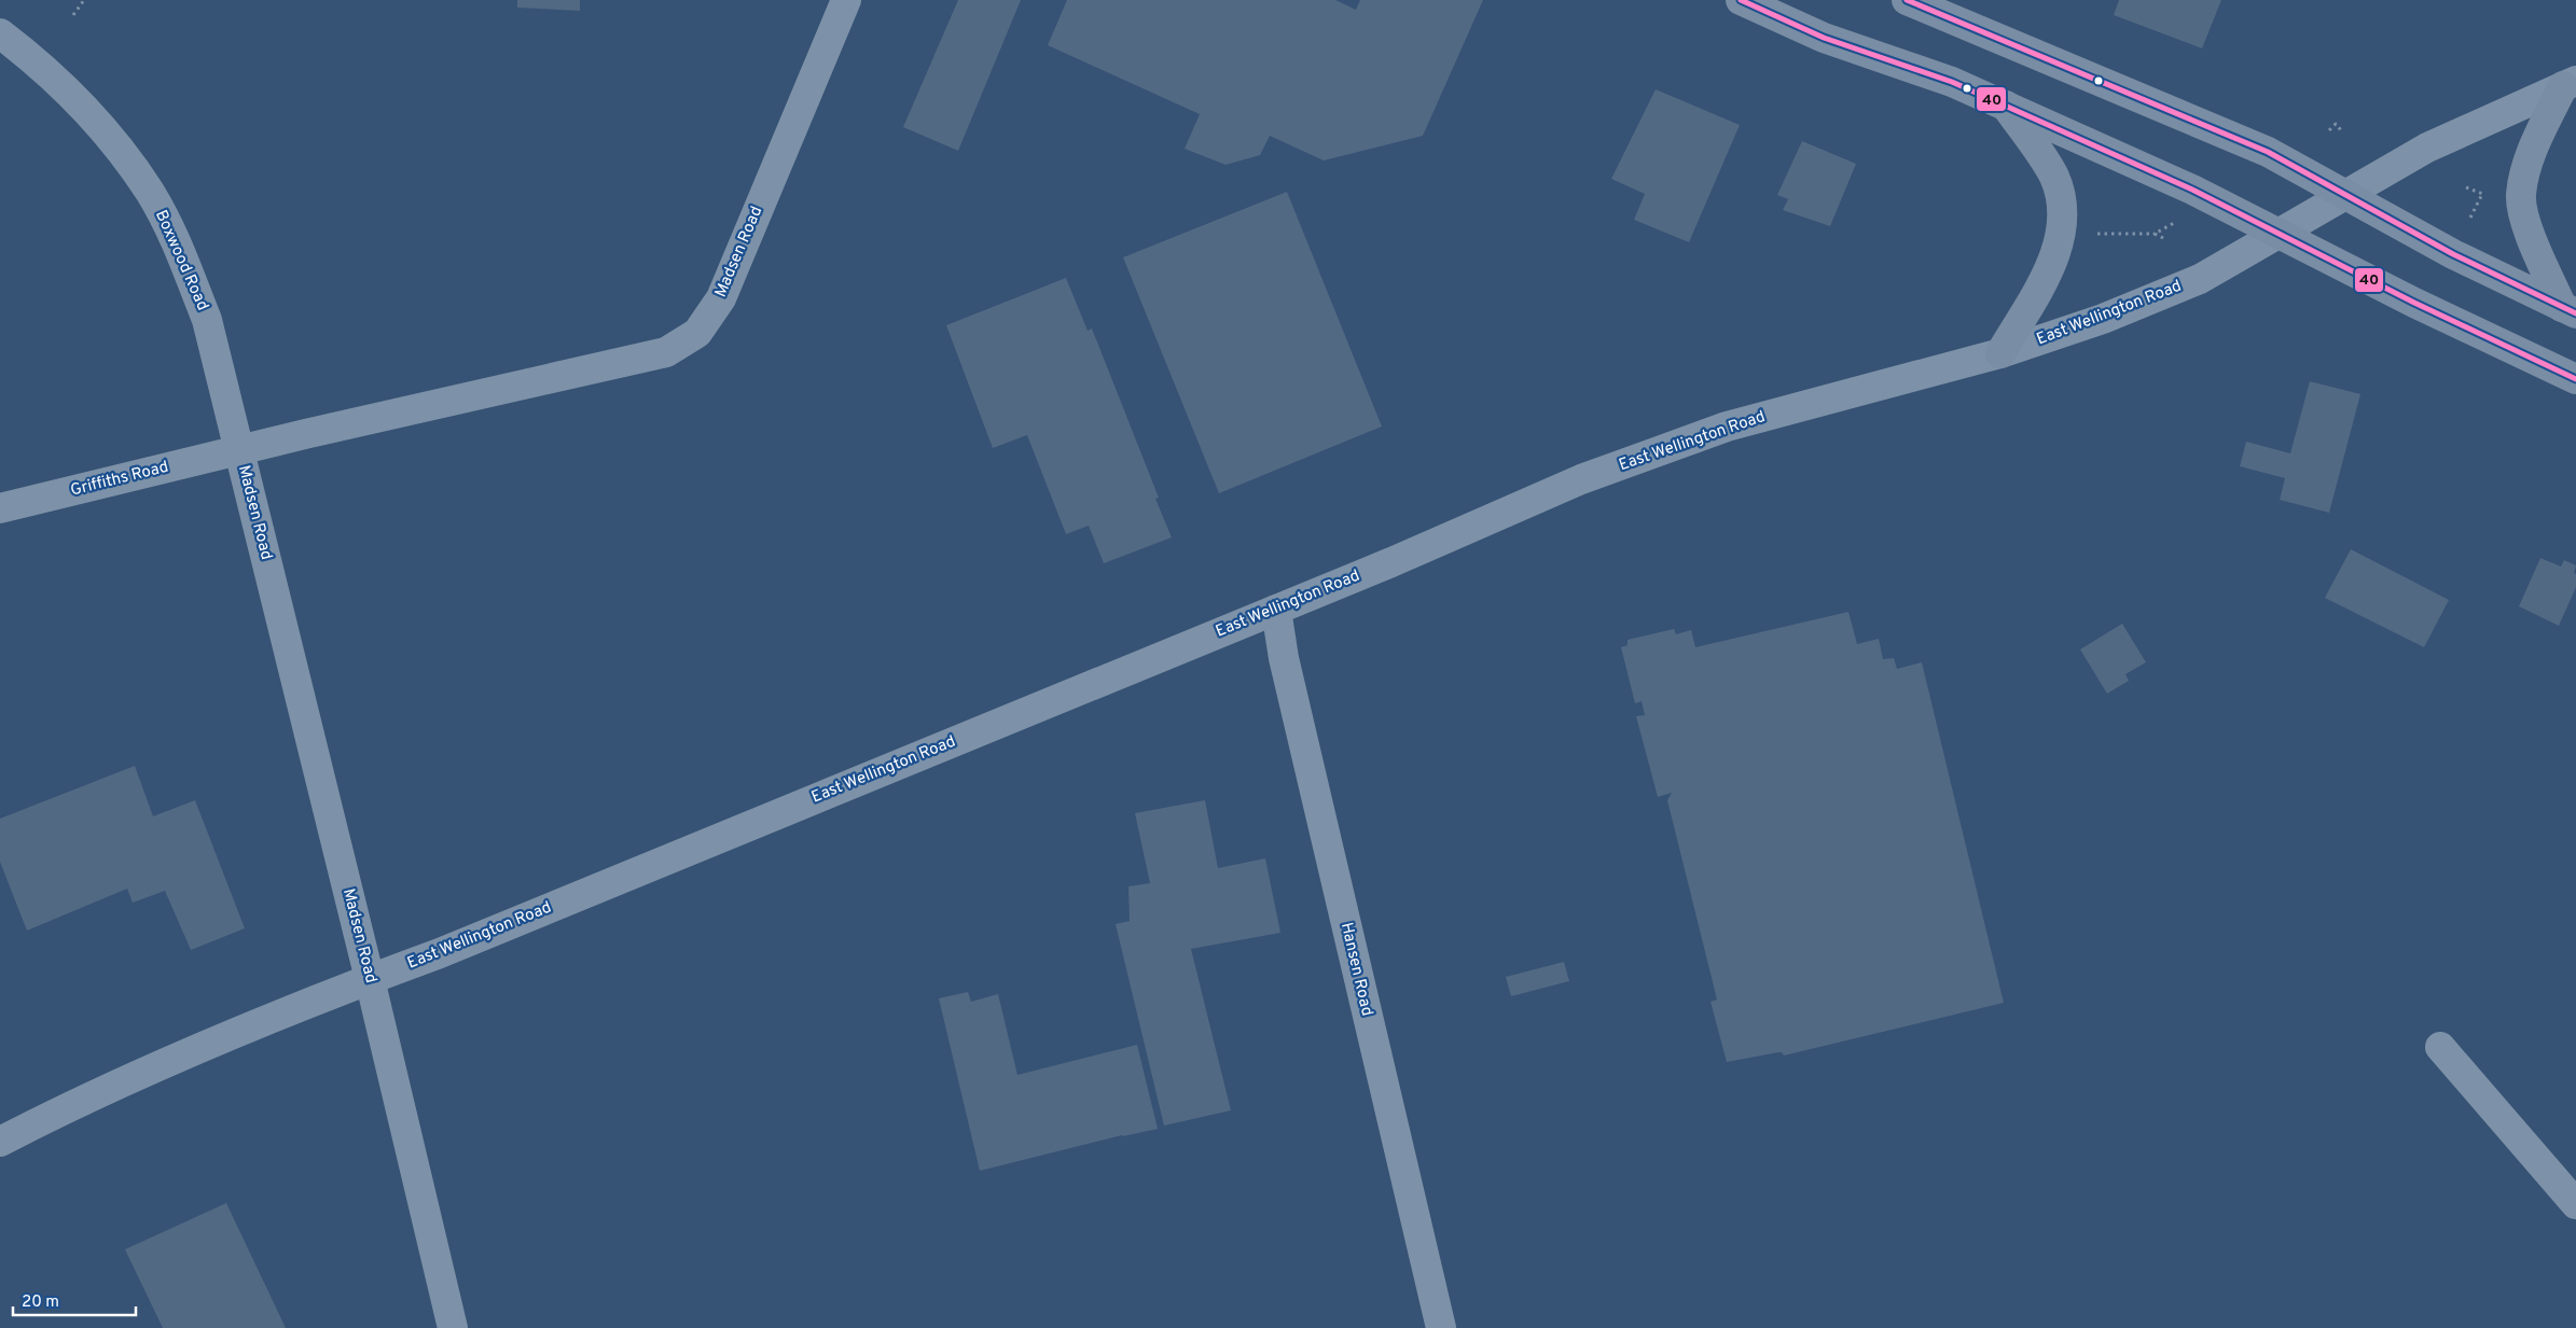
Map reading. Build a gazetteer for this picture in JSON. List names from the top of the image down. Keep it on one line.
{"streets":{"street":["Madsen Road","Boxwood Road","East Wellington Road","Griffiths Road","Hansen Road"]},"crossings":[["Madsen Road","Boxwood Road"],["Madsen Road","East Wellington Road"],["Madsen Road","Griffiths Road"],["Boxwood Road","Griffiths Road"],["East Wellington Road","Hansen Road"]],"lines":["transit line 40"],"scale_bar":"20 m"}
